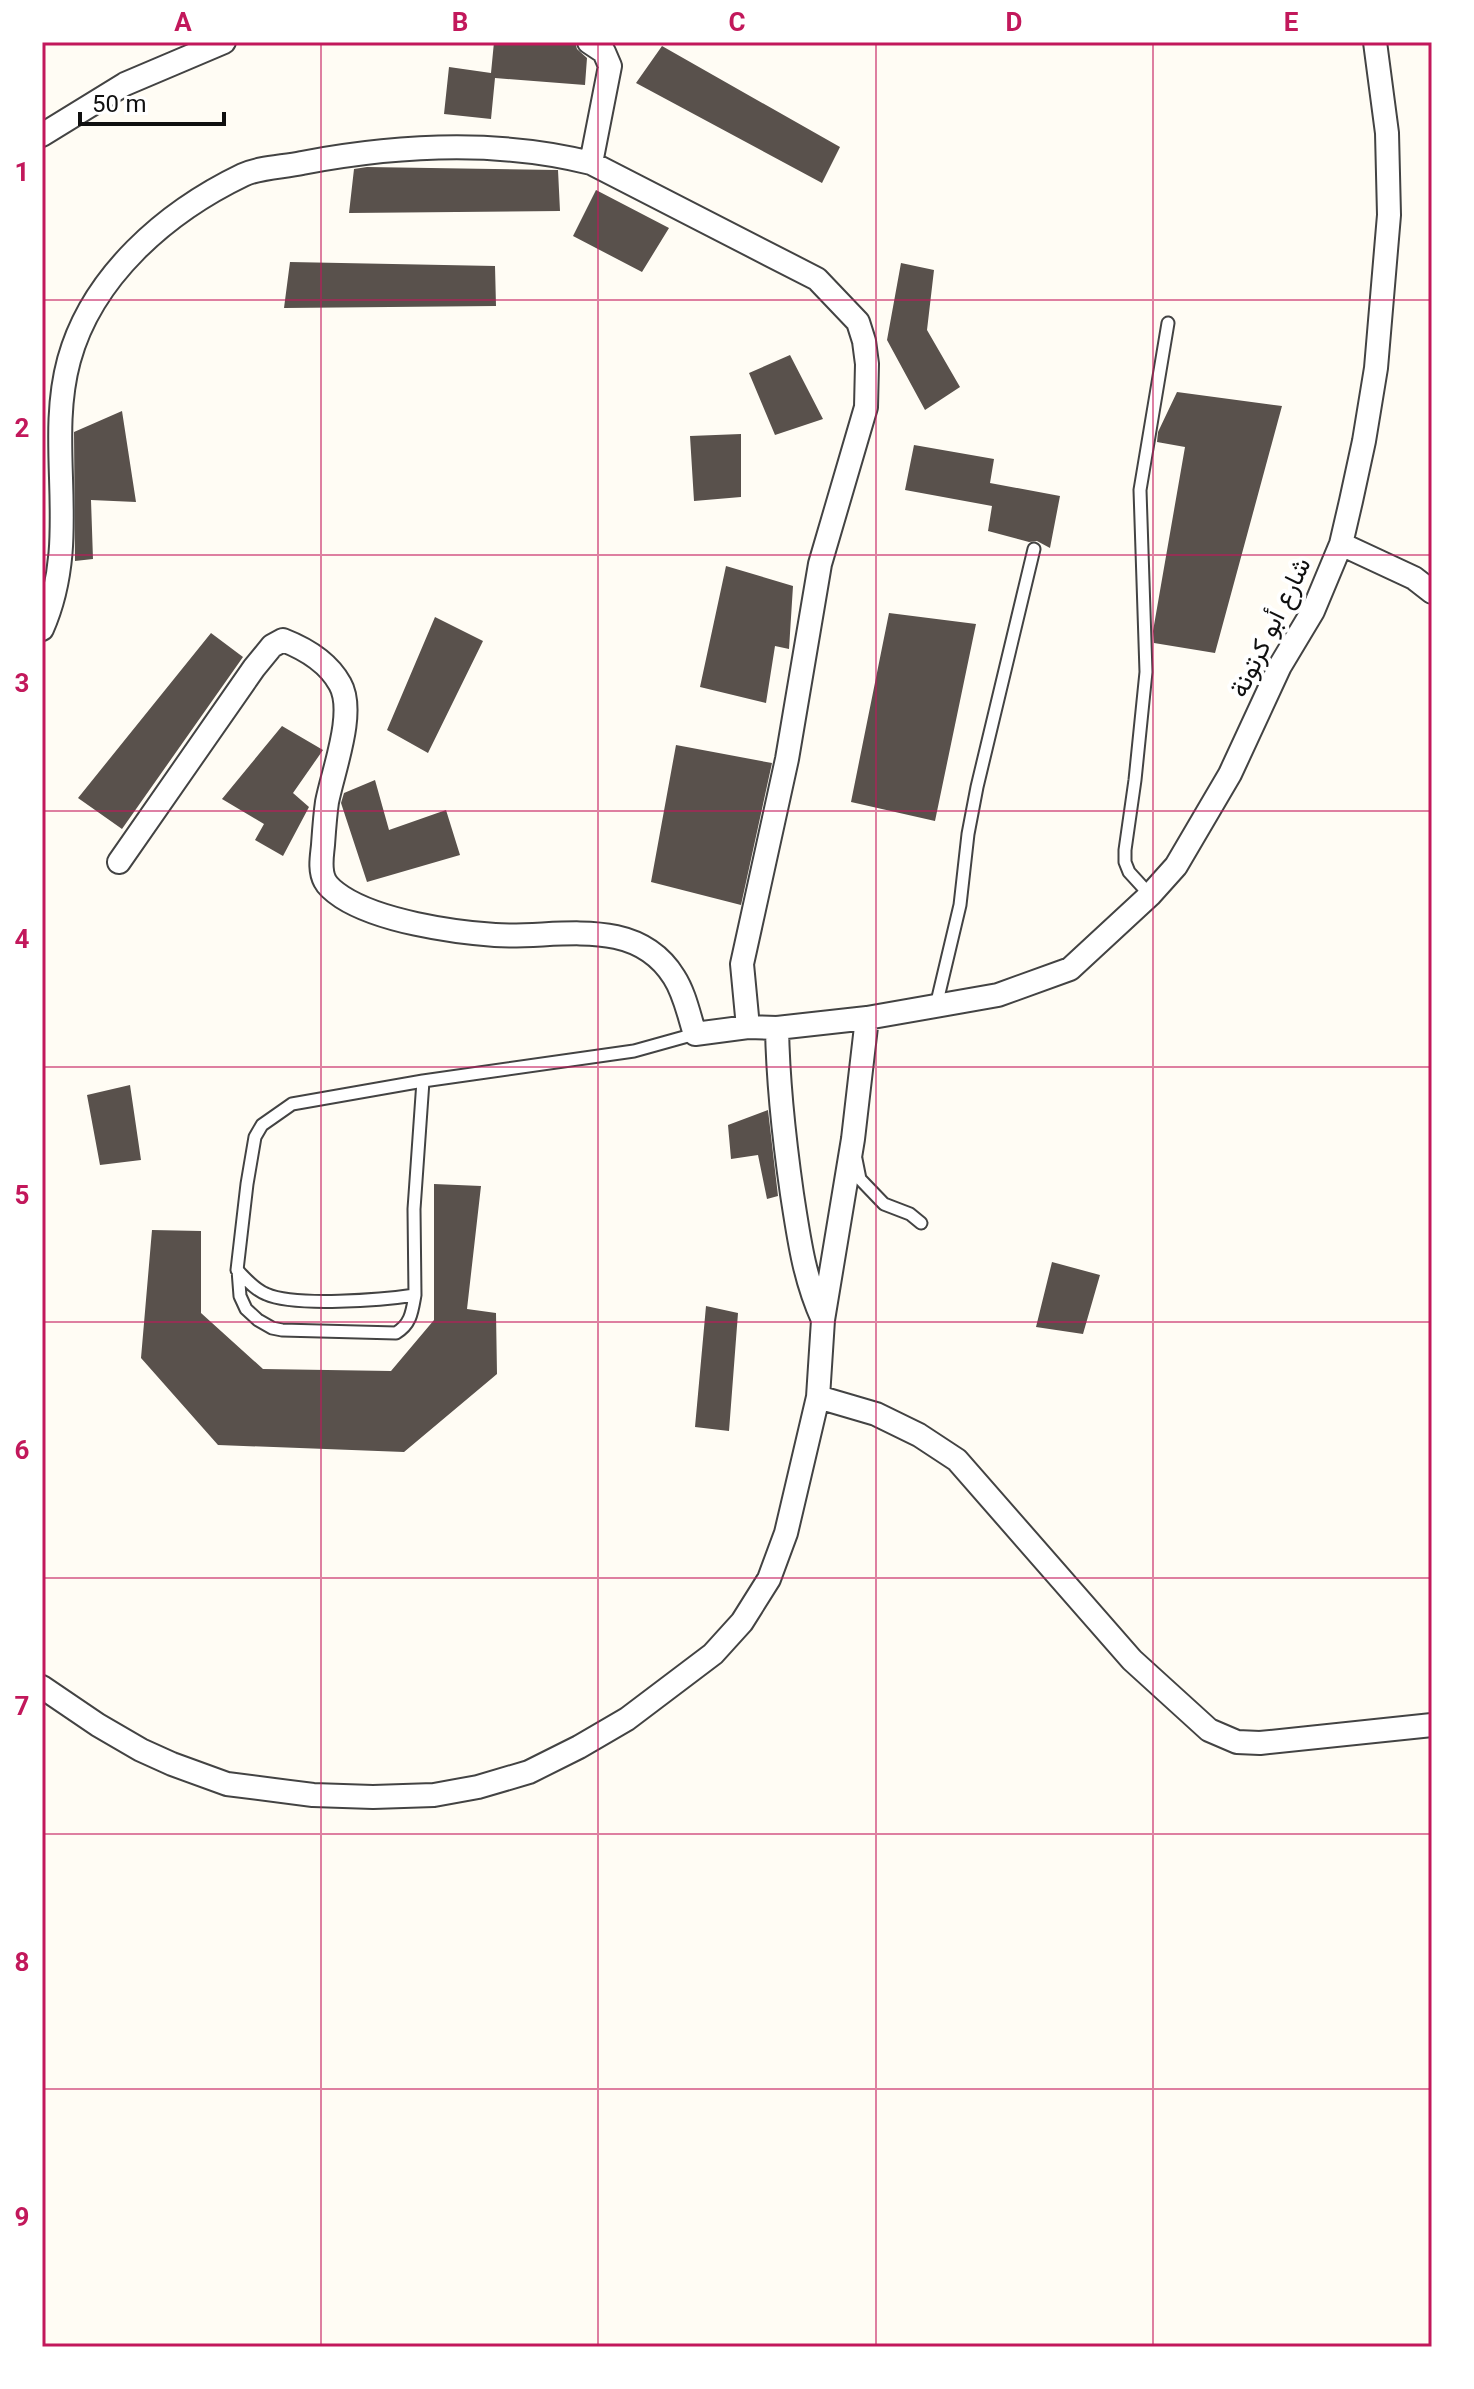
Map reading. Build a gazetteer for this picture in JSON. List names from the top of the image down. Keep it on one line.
{"streets":{"street":["شارع أبو كرتونة"]},"scale_bar":"50 m","grid":{"columns":["A","B","C","D","E"],"rows":["1","2","3","4","5","6","7","8","9"]}}
